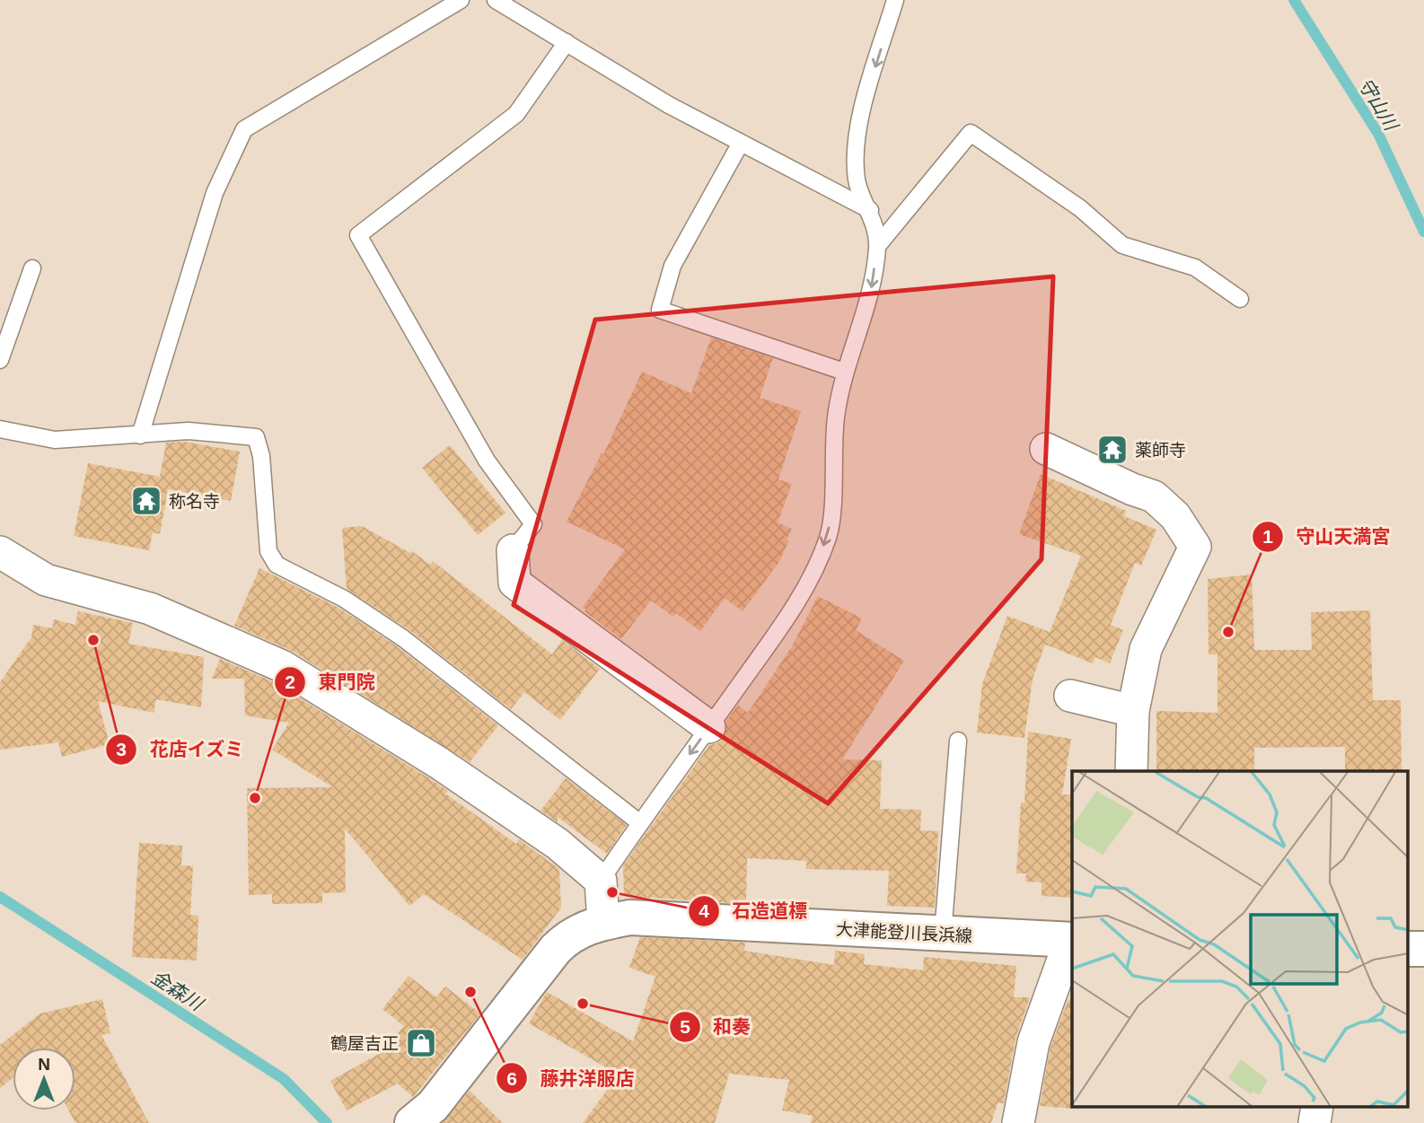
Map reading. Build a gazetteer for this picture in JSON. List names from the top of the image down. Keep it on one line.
{"streets":{"main road":["大津能登川長浜線"]},"water":["守山川","金森川"],"places":{"temple":["薬師寺","称名寺"],"other":["守山天満宮","花店イズミ","東門院","石造道標","藤井洋服店","和奏"],"shop":["鶴屋吉正"]},"north":"top"}
